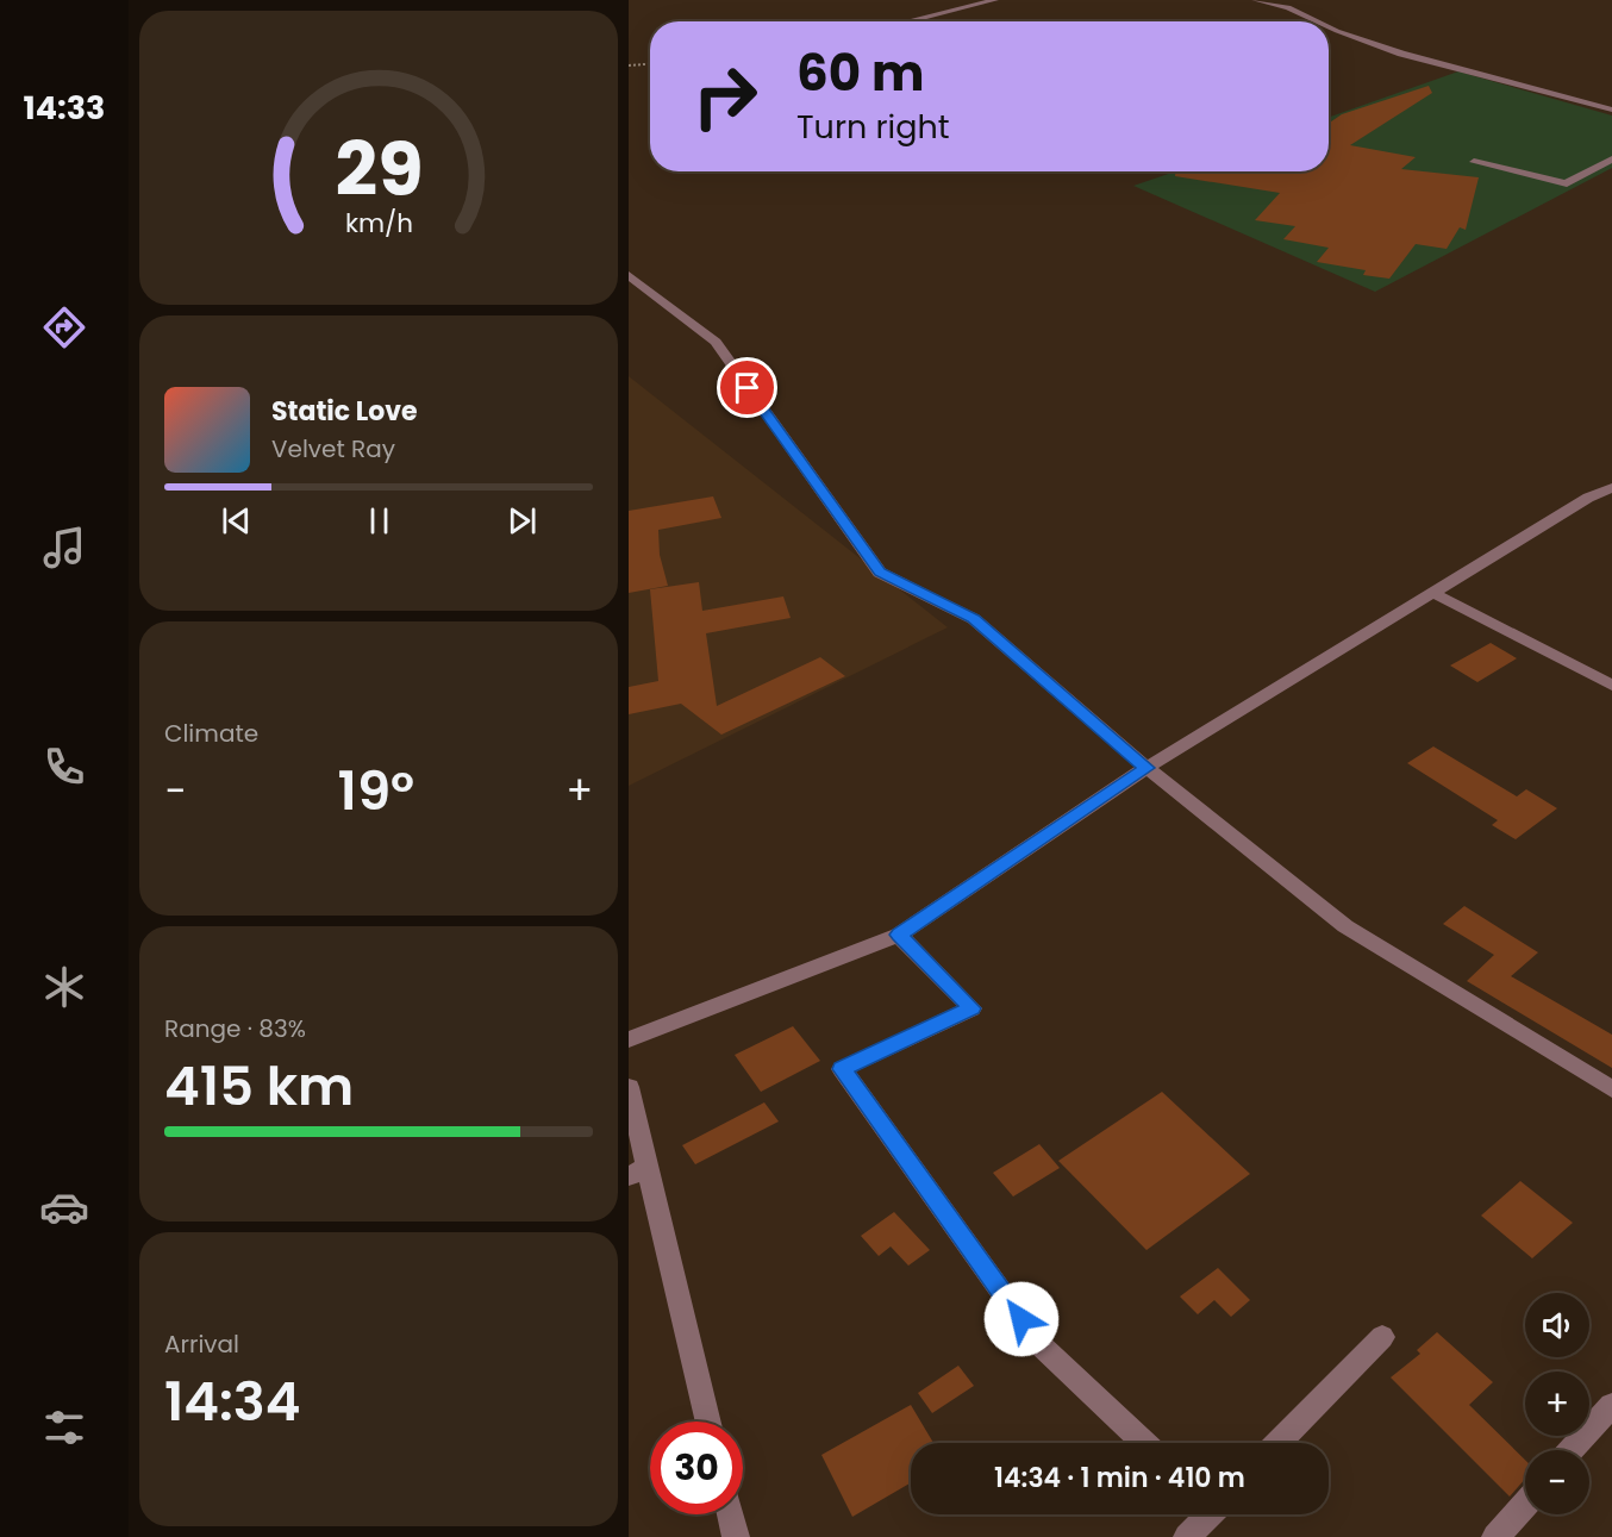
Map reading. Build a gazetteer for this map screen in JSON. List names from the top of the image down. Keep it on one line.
{"page":{"tabs":"14:33","turn":["60 m","Turn right"],"song":["Static Love","Velvet Ray"],"tile":["Climate",["Range · 83%","415 km"],["Arrival","14:34"]],"heat":["−","19°","+"],"map_buttons":["+","−"],"limit":"30","trip":"14:34 · 1 min · 410 m","gauge":["29","km/h"]}}
